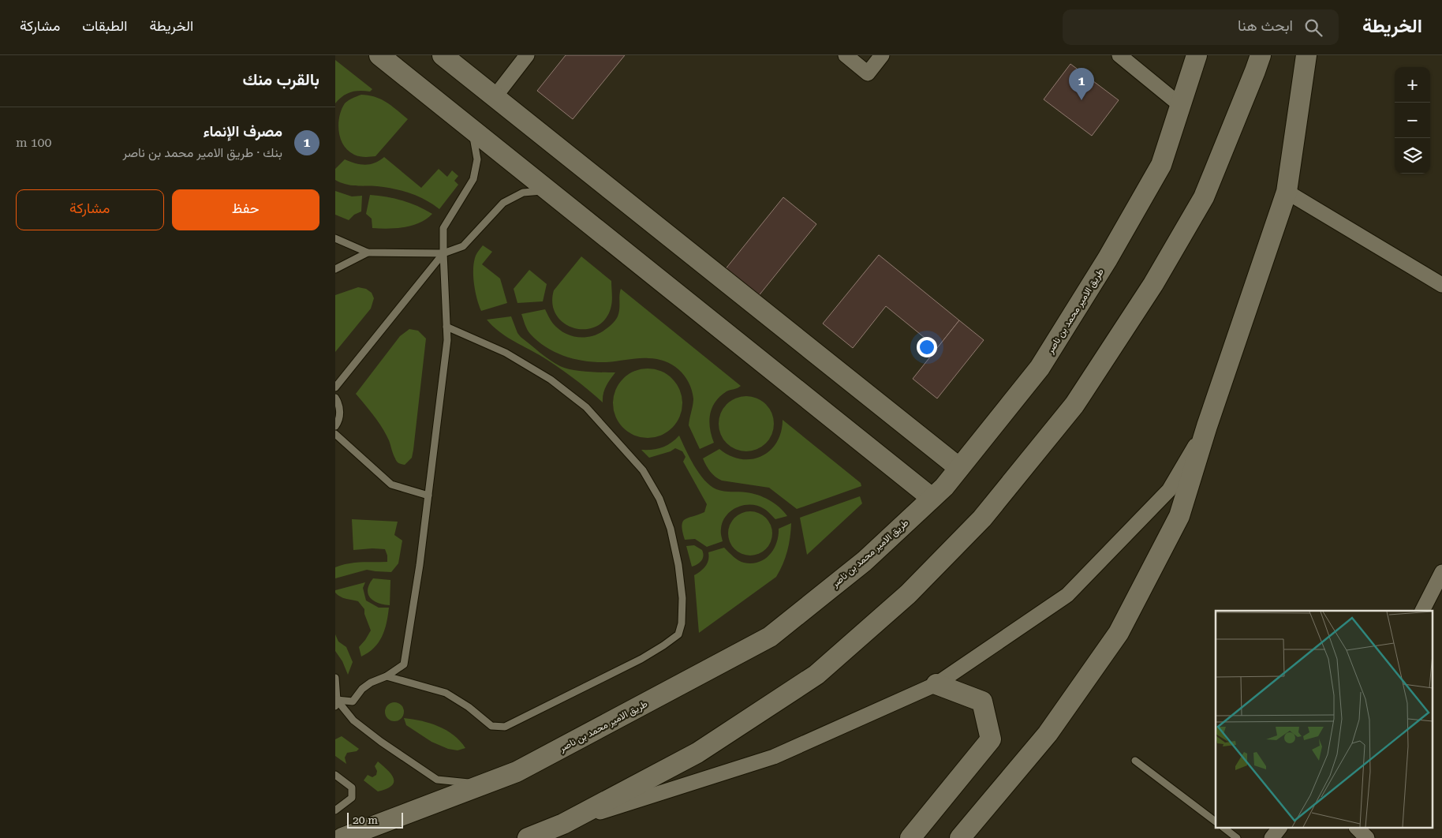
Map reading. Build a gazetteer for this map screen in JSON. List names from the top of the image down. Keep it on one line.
{"streets":{"main road":["طريق الامير محمد بن ناصر"]},"scale_bar":"20 m","page":{"header":"الخريطة","search":"ابحث هنا","nav":["الخريطة","الطبقات","مشاركة"],"heading":"بالقرب منك","map_buttons":["+","−"],"pins":"1","list":[{"mark":"1","name":"مصرف الإنماء","note":"بنك · طريق الامير محمد بن ناصر","value":"100 m"}],"buttons":["حفظ","مشاركة"],"scale":"20 m"}}
